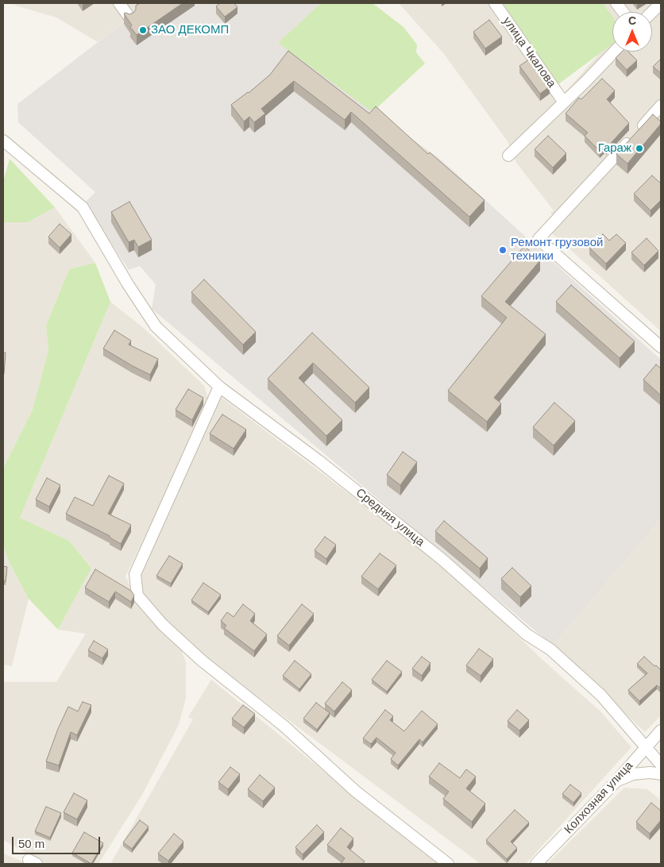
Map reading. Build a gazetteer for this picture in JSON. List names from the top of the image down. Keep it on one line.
{"streets":{"street":["улица Чкалова","Средняя улица","Колхозная улица"]},"crossings":[["Средняя улица","Колхозная улица"]],"places":["ЗАО ДЕКОМП","Гараж","Ремонт грузовой техники"],"scale_bar":"50 m","north":"top"}
